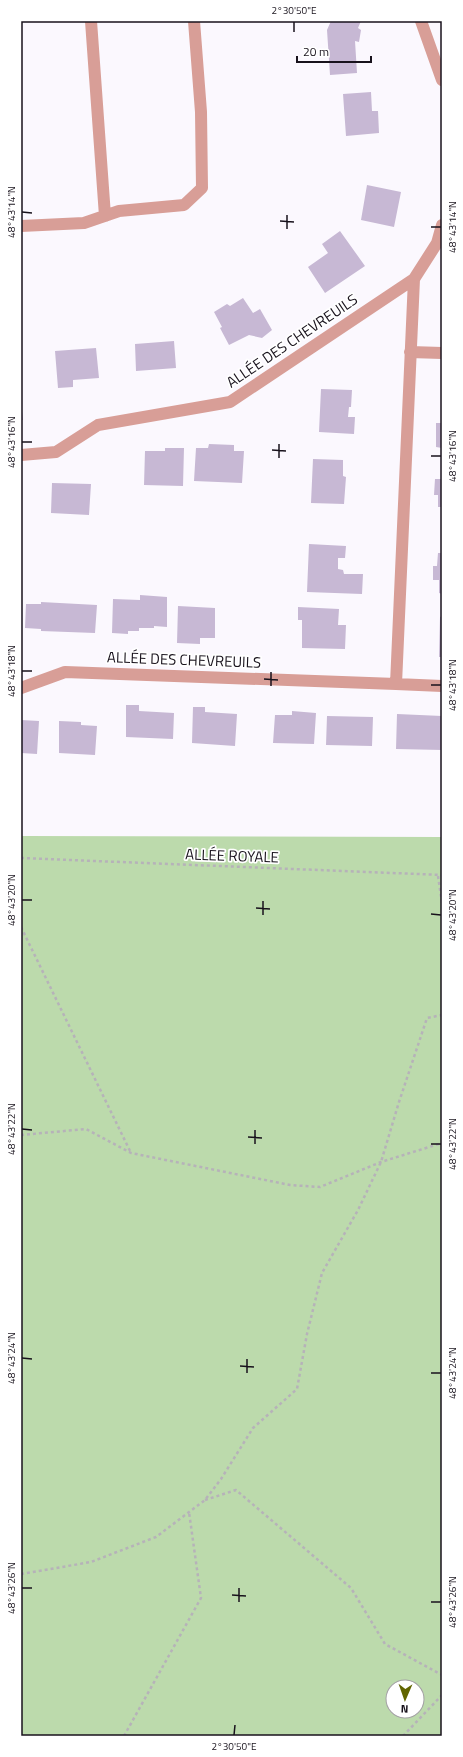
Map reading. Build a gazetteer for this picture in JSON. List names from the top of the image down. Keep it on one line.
{"streets":{"street":["ALLÉE DES CHEVREUILS"],"path":["ALLÉE ROYALE"]},"scale_bar":"20 m","north":"bottom","coordinates":["2°30'50\"E","48°43'14\"N","48°43'16\"N","48°43'18\"N","48°43'20\"N","48°43'22\"N","48°43'24\"N","48°43'26\"N"]}
